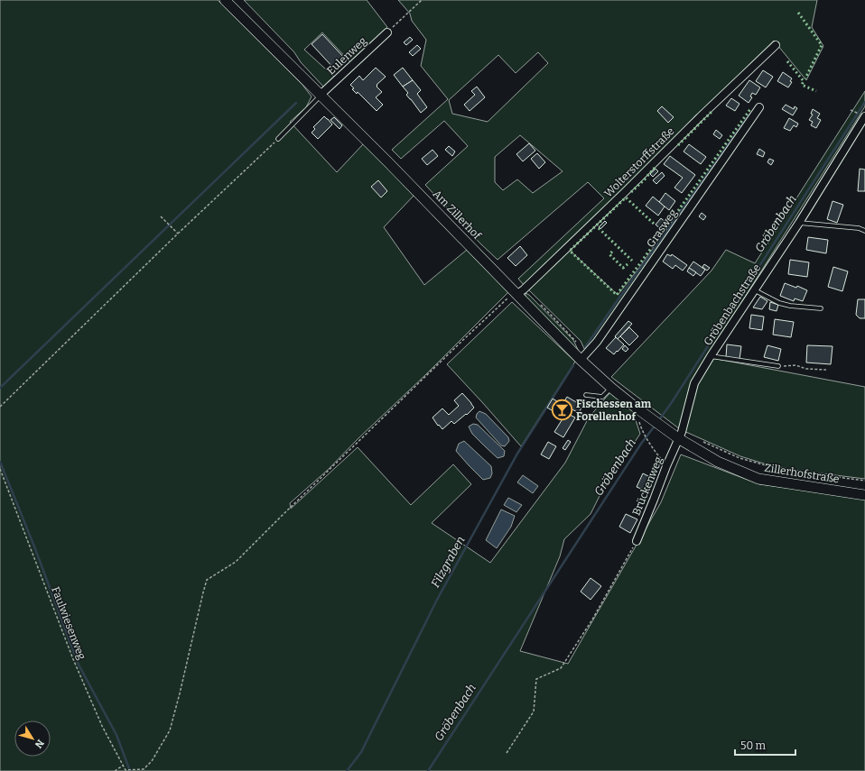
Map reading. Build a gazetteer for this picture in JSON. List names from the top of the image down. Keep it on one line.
{"streets":{"street":["Eulenweg","Wolterstorffstraße","Am Zillerhof","Grasweg","Gröbenbachstraße","Zillerhofstraße","Brückenweg"],"path":["Faulwiesenweg"]},"crossings":[["Eulenweg","Am Zillerhof"],["Wolterstorffstraße","Am Zillerhof"],["Wolterstorffstraße","Faulwiesenweg"],["Am Zillerhof","Grasweg"],["Am Zillerhof","Gröbenbachstraße"],["Am Zillerhof","Zillerhofstraße"],["Am Zillerhof","Brückenweg"],["Am Zillerhof","Faulwiesenweg"],["Gröbenbachstraße","Zillerhofstraße"],["Gröbenbachstraße","Brückenweg"],["Zillerhofstraße","Brückenweg"]],"water":["Gröbenbach","Filzgraben"],"places":{"bar":["Fischessen am Forellenhof"]},"scale_bar":"50 m","north":"bottom right"}
